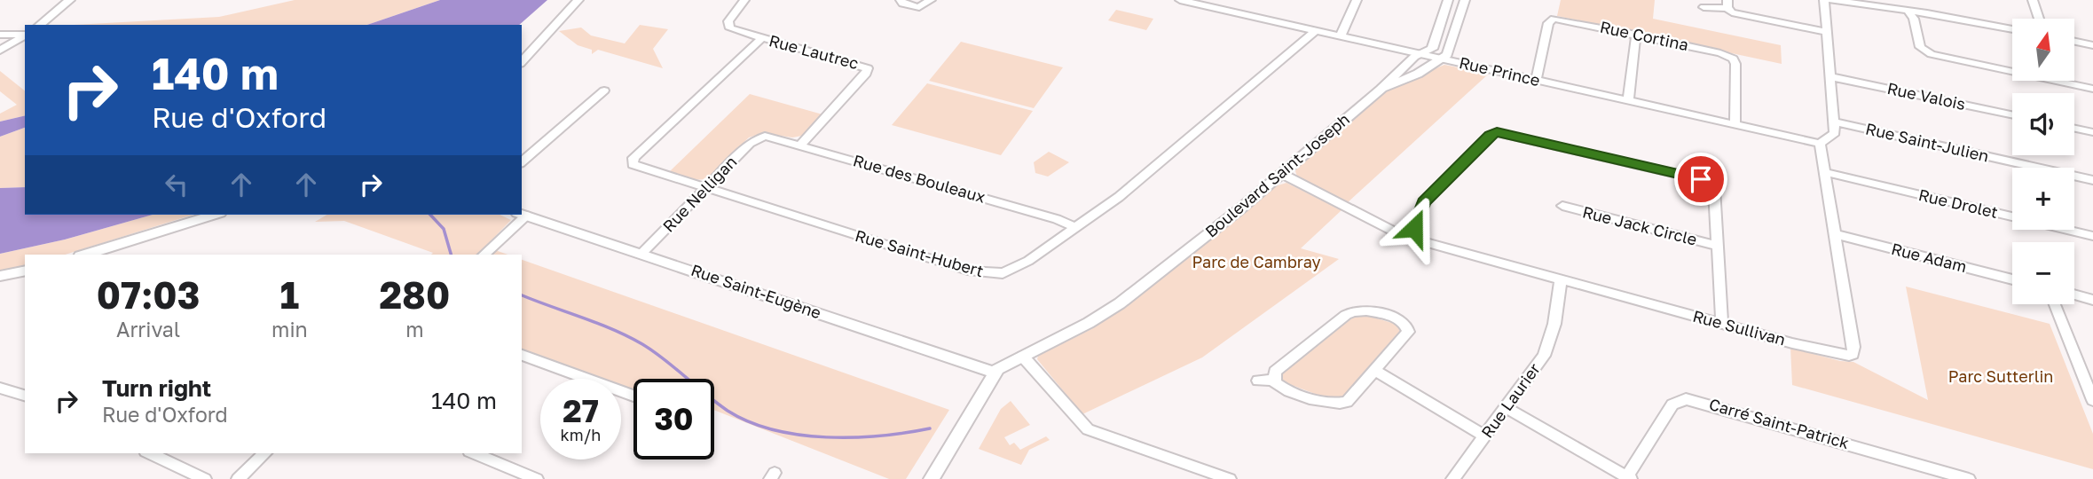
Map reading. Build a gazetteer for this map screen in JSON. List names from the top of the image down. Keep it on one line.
{"streets":{"street":["Rue Cortina","Rue Lautrec","Rue Prince","Rue Valois","Rue Saint-Julien","Boulevard Saint-Joseph","Rue des Bouleaux","Rue Nelligan","Rue Drolet","Rue Jack Circle","Rue Saint-Hubert","Rue Adam","Rue Saint-Eugène","Rue Sullivan","Rue Laurier","Carré Saint-Patrick"]},"crossings":[["Rue Cortina","Rue Prince"],["Rue Lautrec","Rue des Bouleaux"],["Rue Lautrec","Rue Saint-Hubert"],["Rue Prince","Boulevard Saint-Joseph"],["Rue Prince","Rue Saint-Hubert"],["Rue Prince","Rue Sullivan"],["Boulevard Saint-Joseph","Rue Saint-Eugène"],["Boulevard Saint-Joseph","Rue Sullivan"],["Rue des Bouleaux","Rue Nelligan"],["Rue des Bouleaux","Rue Saint-Hubert"],["Rue Nelligan","Rue Saint-Hubert"],["Rue Nelligan","Rue Saint-Eugène"],["Rue Drolet","Rue Sullivan"],["Rue Adam","Rue Sullivan"],["Rue Sullivan","Rue Laurier"]],"parks":["Parc de Cambray","Parc Sutterlin"],"north":"top","page":{"map_buttons":["+","−"],"turn":["140 m","Rue d'Oxford"],"eta":["07:03","Arrival","1","min","280","m"],"list":[{"name":"Turn right","note":"Rue d'Oxford","value":"140 m"}],"speed":"27 km/h","limit":"30"}}
